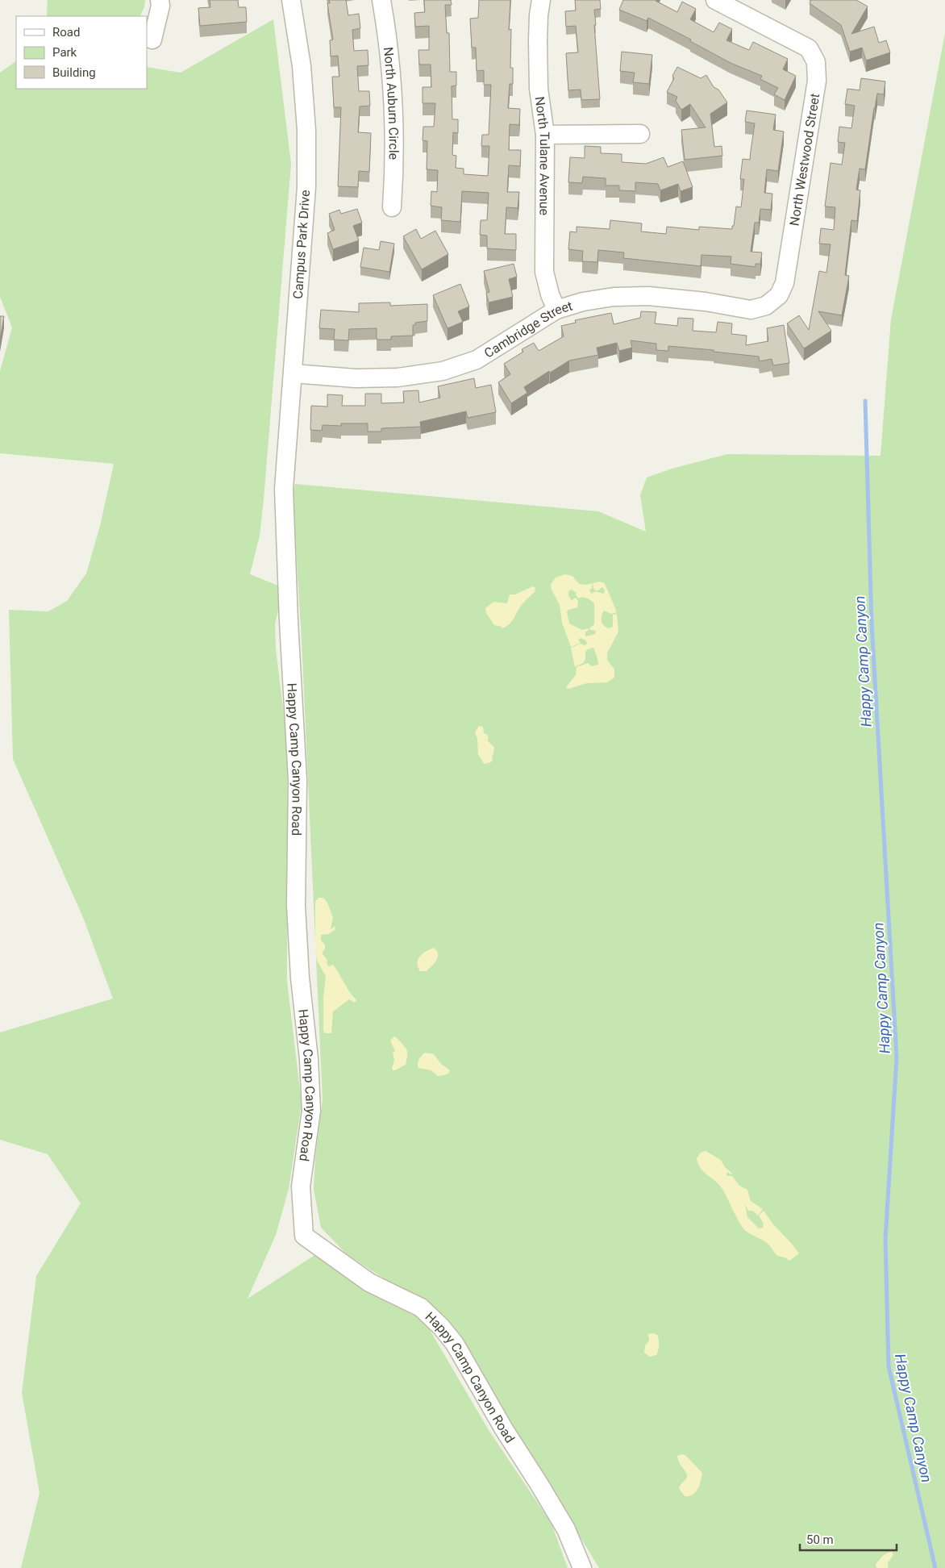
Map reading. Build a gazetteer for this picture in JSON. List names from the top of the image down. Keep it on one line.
{"streets":{"street":["North Auburn Circle","North Tulane Avenue","North Westwood Street","Campus Park Drive","Cambridge Street","Happy Camp Canyon Road"]},"crossings":[["North Tulane Avenue","Cambridge Street"],["North Westwood Street","Cambridge Street"],["Campus Park Drive","Cambridge Street"],["Campus Park Drive","Happy Camp Canyon Road"]],"water":["Happy Camp Canyon"],"legend":["Road","Park","Building"],"scale_bar":"50 m"}
